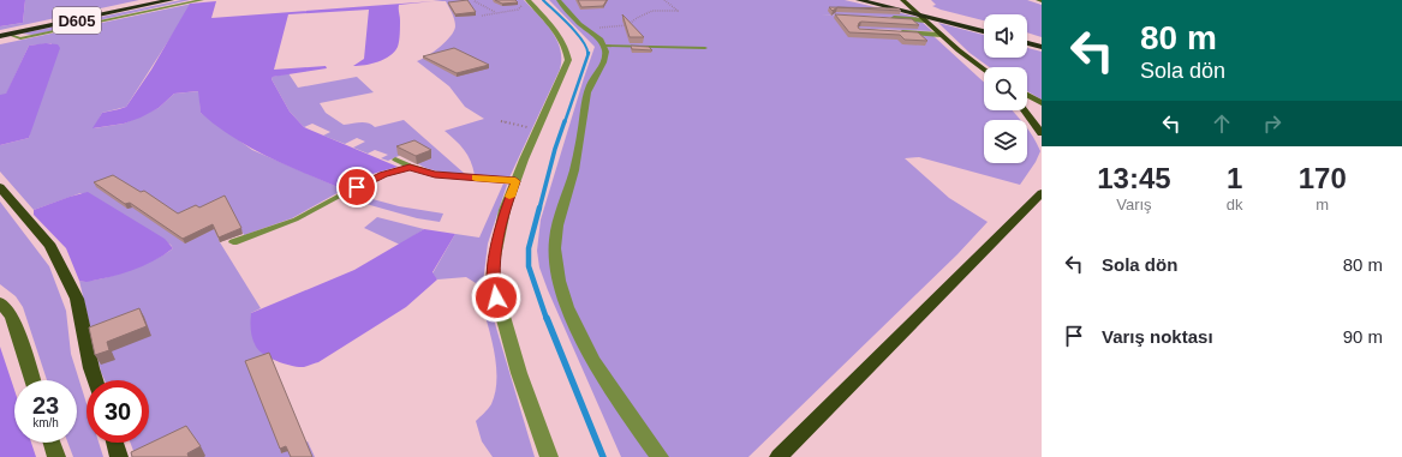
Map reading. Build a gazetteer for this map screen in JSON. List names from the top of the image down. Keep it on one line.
{"streets":{"highway":["D605"]},"page":{"turn":["80 m","Sola dön"],"eta":["13:45","Varış","1","dk","170","m"],"list":[{"name":"Sola dön","value":"80 m"},{"name":"Varış noktası","value":"90 m"}],"speed":"23 km/h","limit":"30"}}
